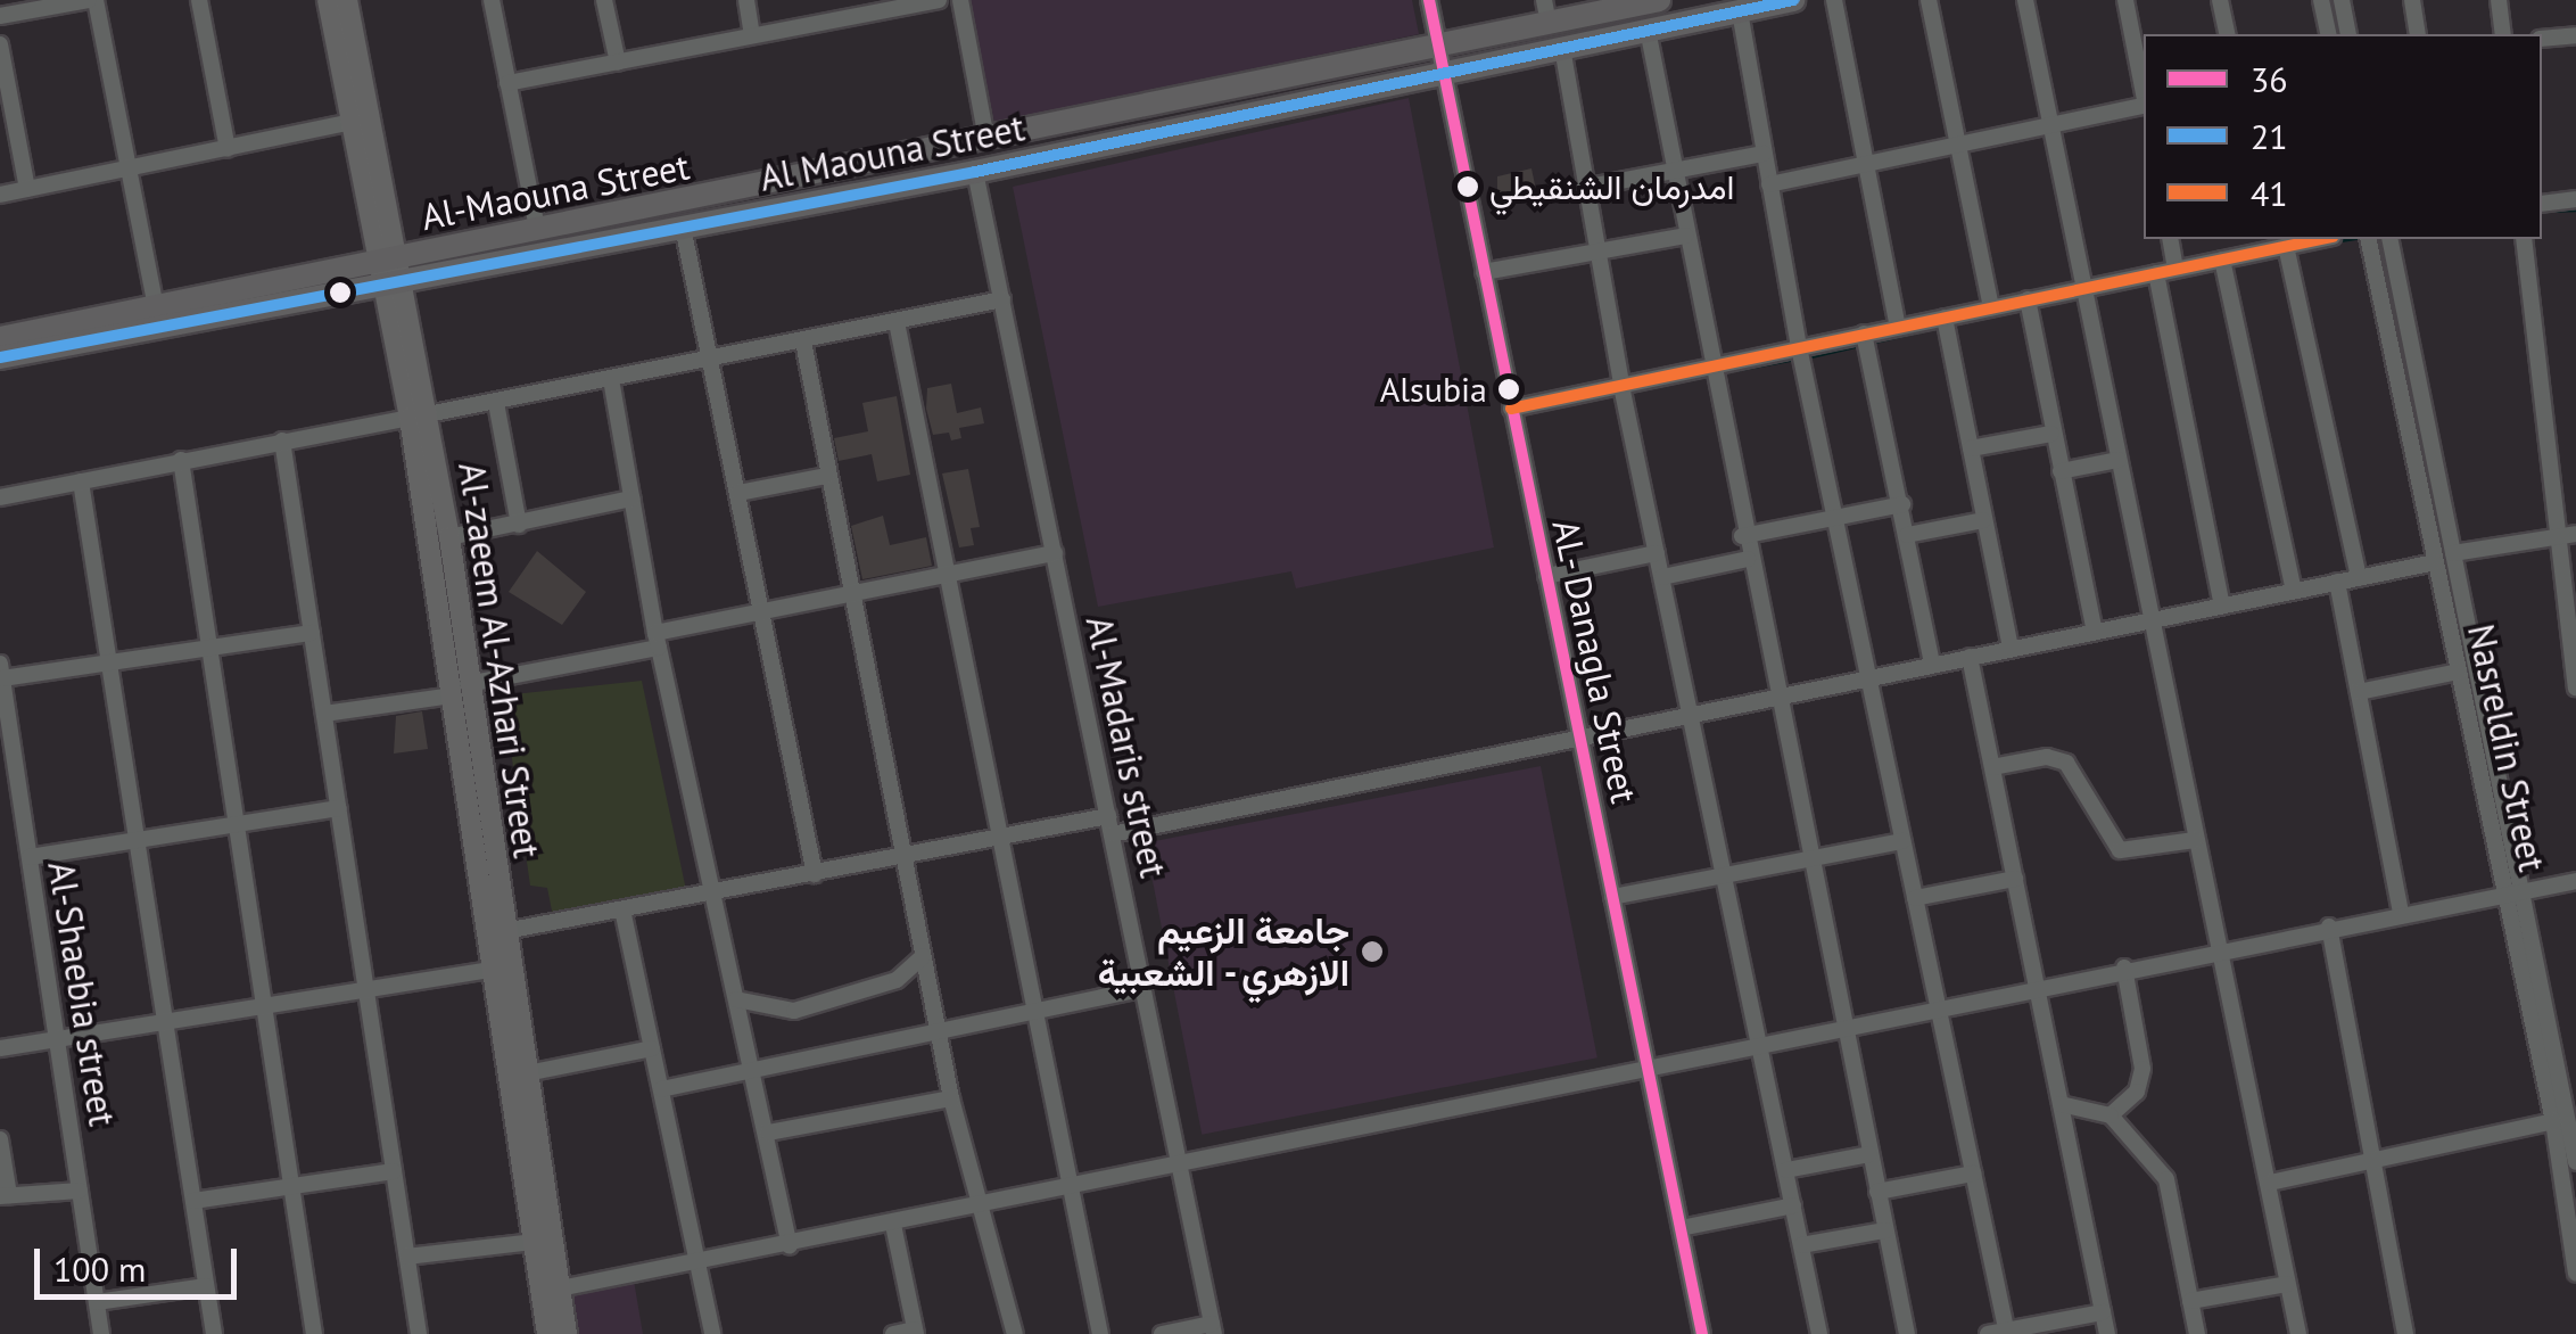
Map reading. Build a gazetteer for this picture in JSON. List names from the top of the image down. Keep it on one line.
{"streets":{"highway":["Al Maouna Street","Al-Maouna Street"],"main road":["Al-zaeem Al-Azhari Street"],"street":["AL- Danagla Street","Al-Madaris street","Nasreldin Street","Al-Shaebia street"]},"crossings":[["Al Maouna Street","Al-Maouna Street"],["Al Maouna Street","Al-zaeem Al-Azhari Street"],["Al Maouna Street","AL- Danagla Street"],["Al Maouna Street","Al-Madaris street"],["Al-Maouna Street","Al-zaeem Al-Azhari Street"],["Al-Maouna Street","AL- Danagla Street"]],"places":["امدرمان الشنقيطي","Alsubia","جامعة الزعيم الازهري - الشعبية"],"lines":["transit line 36","transit line 21","transit line 41"],"legend":["36","21","41"],"scale_bar":"100 m"}
